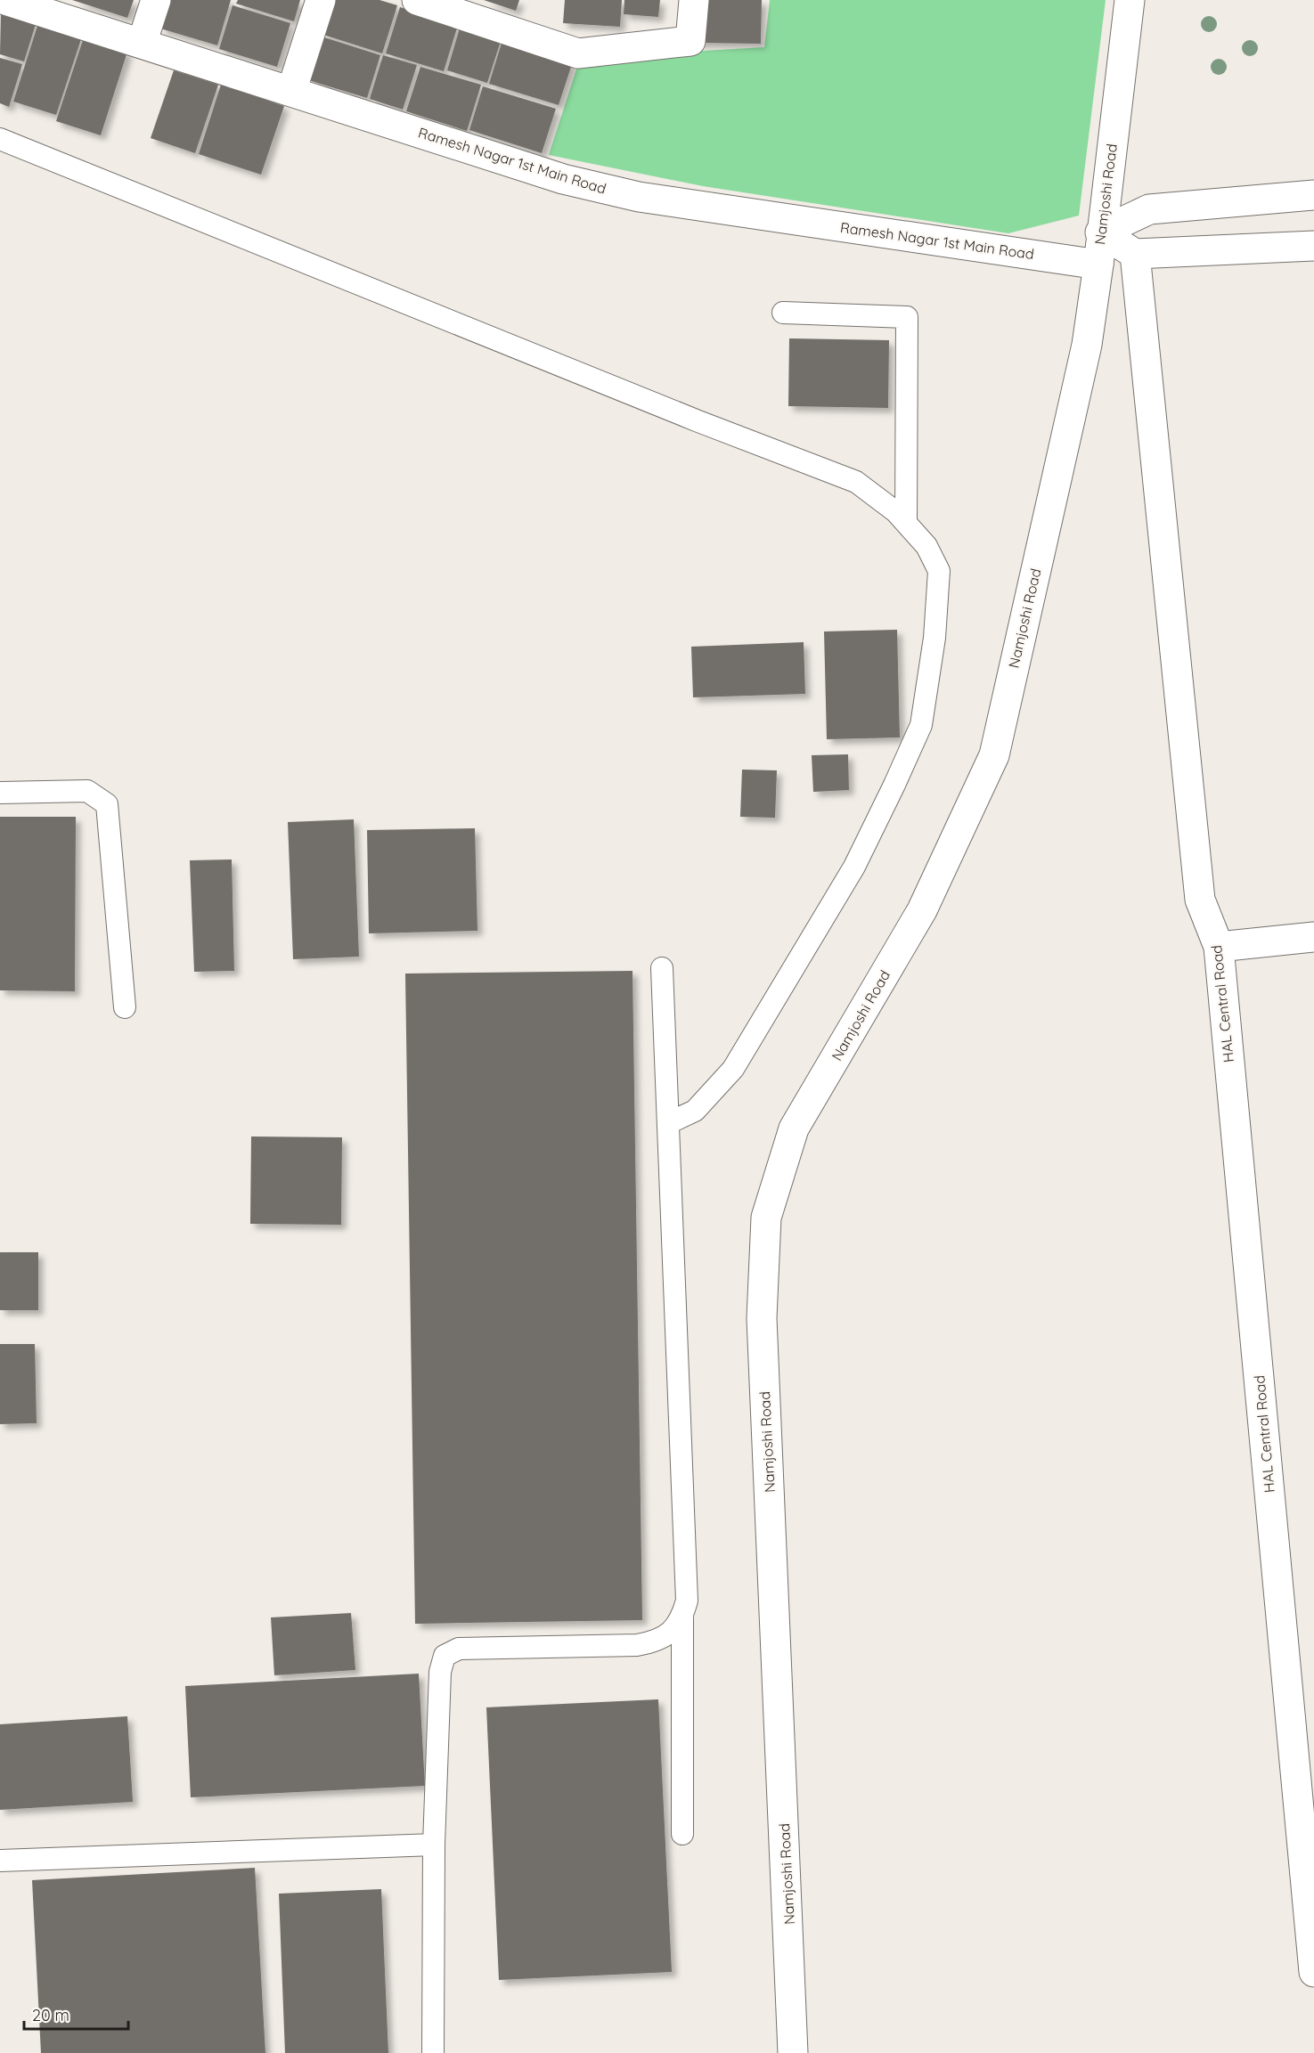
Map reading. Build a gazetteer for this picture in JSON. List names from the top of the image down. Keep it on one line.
{"streets":{"street":["Ramesh Nagar 1st Main Road","Namjoshi Road","HAL Central Road"]},"crossings":[["Ramesh Nagar 1st Main Road","Namjoshi Road"]],"scale_bar":"20 m"}
